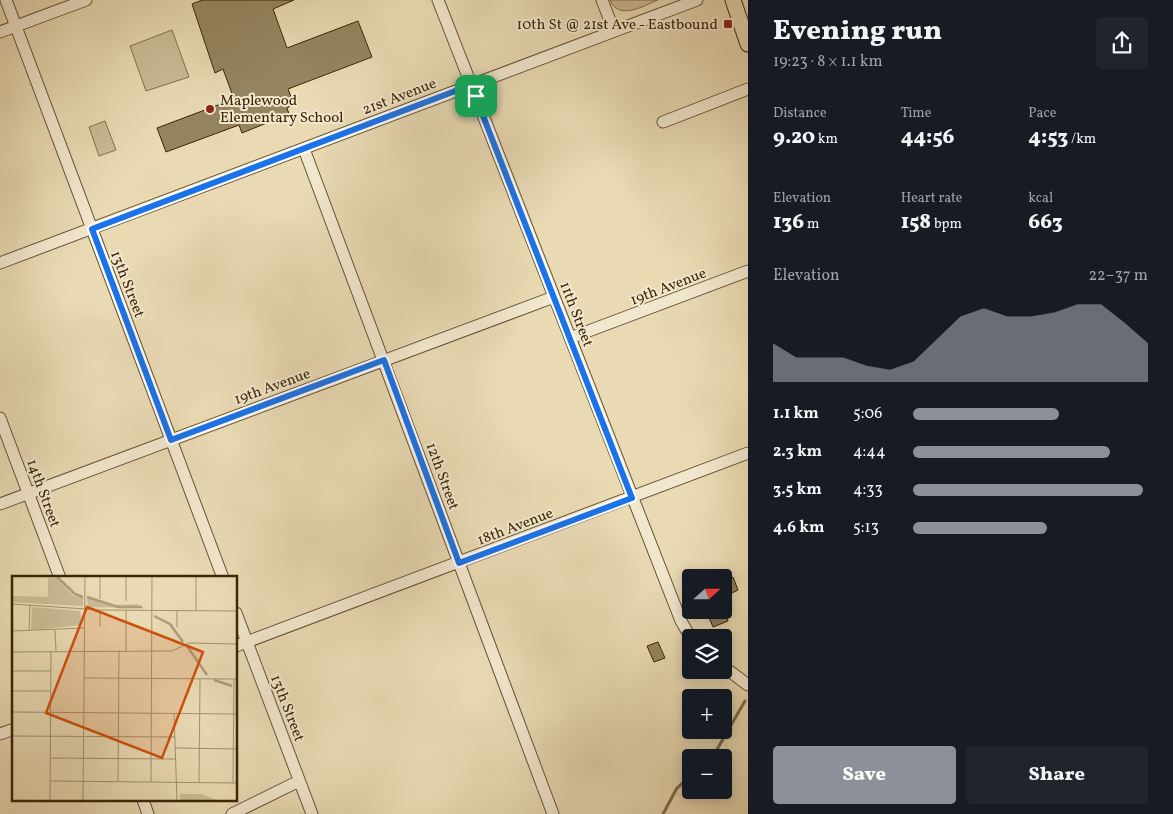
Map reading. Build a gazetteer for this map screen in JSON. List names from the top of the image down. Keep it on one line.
{"streets":{"street":["21st Avenue","13th Street","19th Avenue","11th Street","12th Street","14th Street","18th Avenue"]},"crossings":[["21st Avenue","13th Street"],["21st Avenue","11th Street"],["21st Avenue","12th Street"],["13th Street","19th Avenue"],["13th Street","18th Avenue"],["19th Avenue","11th Street"],["19th Avenue","12th Street"],["19th Avenue","14th Street"],["11th Street","18th Avenue"],["12th Street","18th Avenue"]],"places":{"transit":["10th St @ 21st Ave - Eastbound"],"other":["Maplewood Elementary School"]},"north":"right","page":{"heading":["Evening run","19:23 · 8 × 1.1 km"],"stats":[["Distance","9.20 km"],["Time","44:56"],["Pace","4:53 /km"],["Elevation","136 m"],["Heart rate","158 bpm"],["kcal","663"]],"chart":["Elevation","22–37 m"],"list":[{"name":"1.1 km","note":"5:06"},{"name":"2.3 km","note":"4:44"},{"name":"3.5 km","note":"4:33"},{"name":"4.6 km","note":"5:13"}],"map_buttons":["+","−"],"buttons":["Save","Share"]}}
